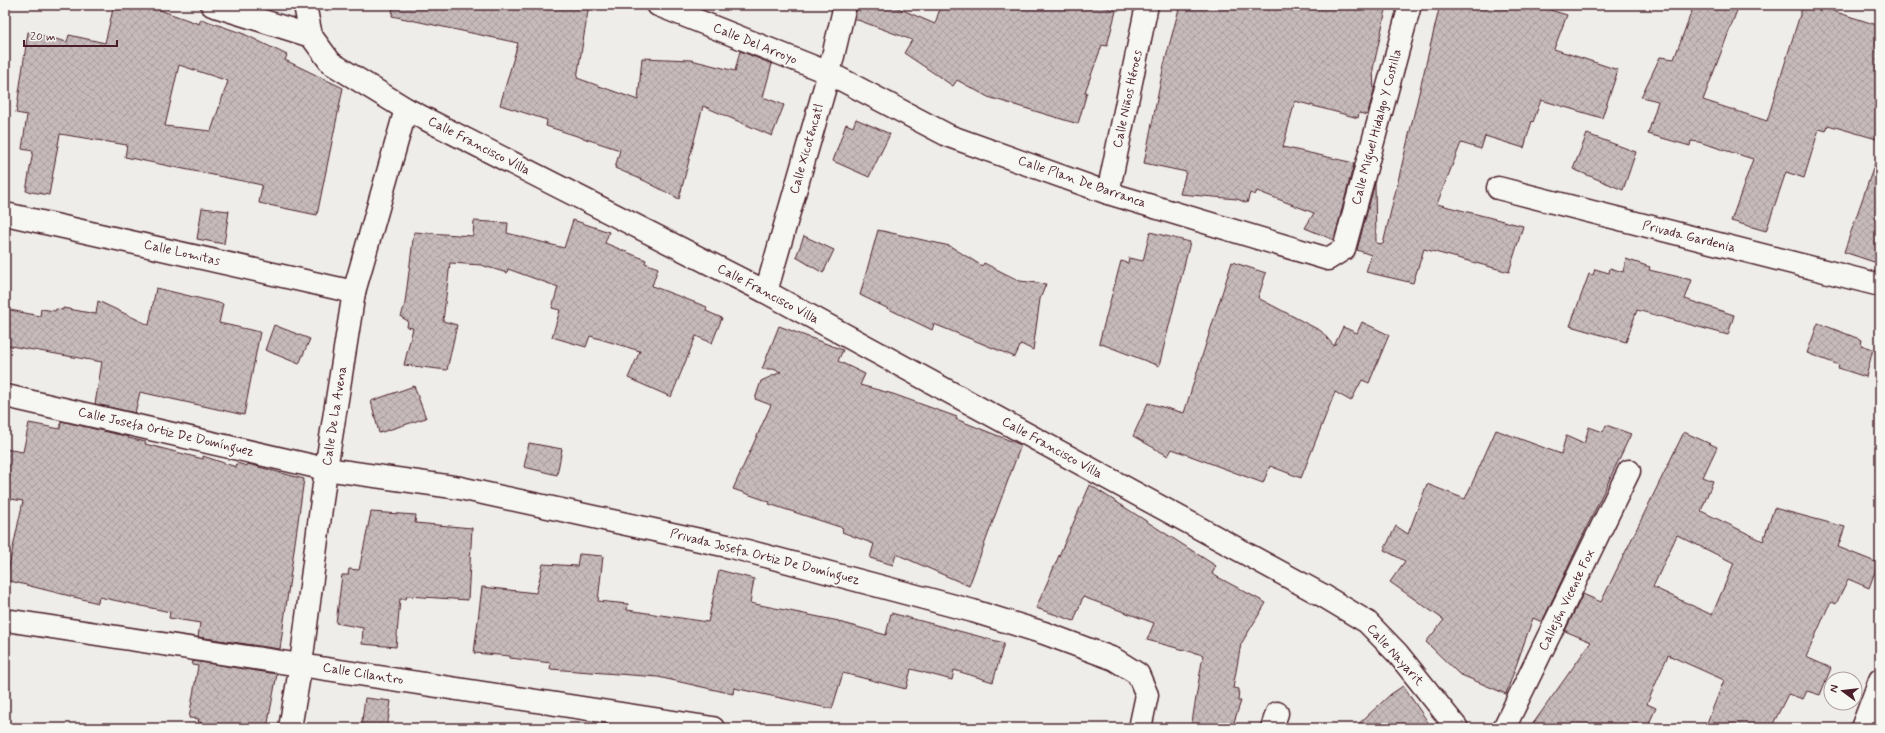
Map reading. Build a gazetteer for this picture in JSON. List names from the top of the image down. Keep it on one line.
{"streets":{"street":["Calle Del Arroyo","Calle Niños Héroes","Calle Miguel Hidalgo Y Costilla","Calle Francisco Villa","Calle Xicoténcatl","Calle Plan De Barranca","Privada Gardenia","Calle Lomitas","Calle De La Avena","Calle Josefa Ortiz De Domínguez","Privada Josefa Ortiz De Domínguez","Callejón Vicente Fox","Calle Nayarit","Calle Cilantro"]},"crossings":[["Calle Del Arroyo","Calle Xicoténcatl"],["Calle Del Arroyo","Calle Plan De Barranca"],["Calle Niños Héroes","Calle Plan De Barranca"],["Calle Miguel Hidalgo Y Costilla","Calle Plan De Barranca"],["Calle Francisco Villa","Calle Xicoténcatl"],["Calle Francisco Villa","Calle De La Avena"],["Calle Francisco Villa","Calle Nayarit"],["Calle Xicoténcatl","Calle Plan De Barranca"],["Calle Lomitas","Calle De La Avena"],["Calle De La Avena","Calle Josefa Ortiz De Domínguez"],["Calle De La Avena","Privada Josefa Ortiz De Domínguez"],["Calle De La Avena","Calle Cilantro"],["Calle Josefa Ortiz De Domínguez","Privada Josefa Ortiz De Domínguez"]],"scale_bar":"20 m","north":"left"}
